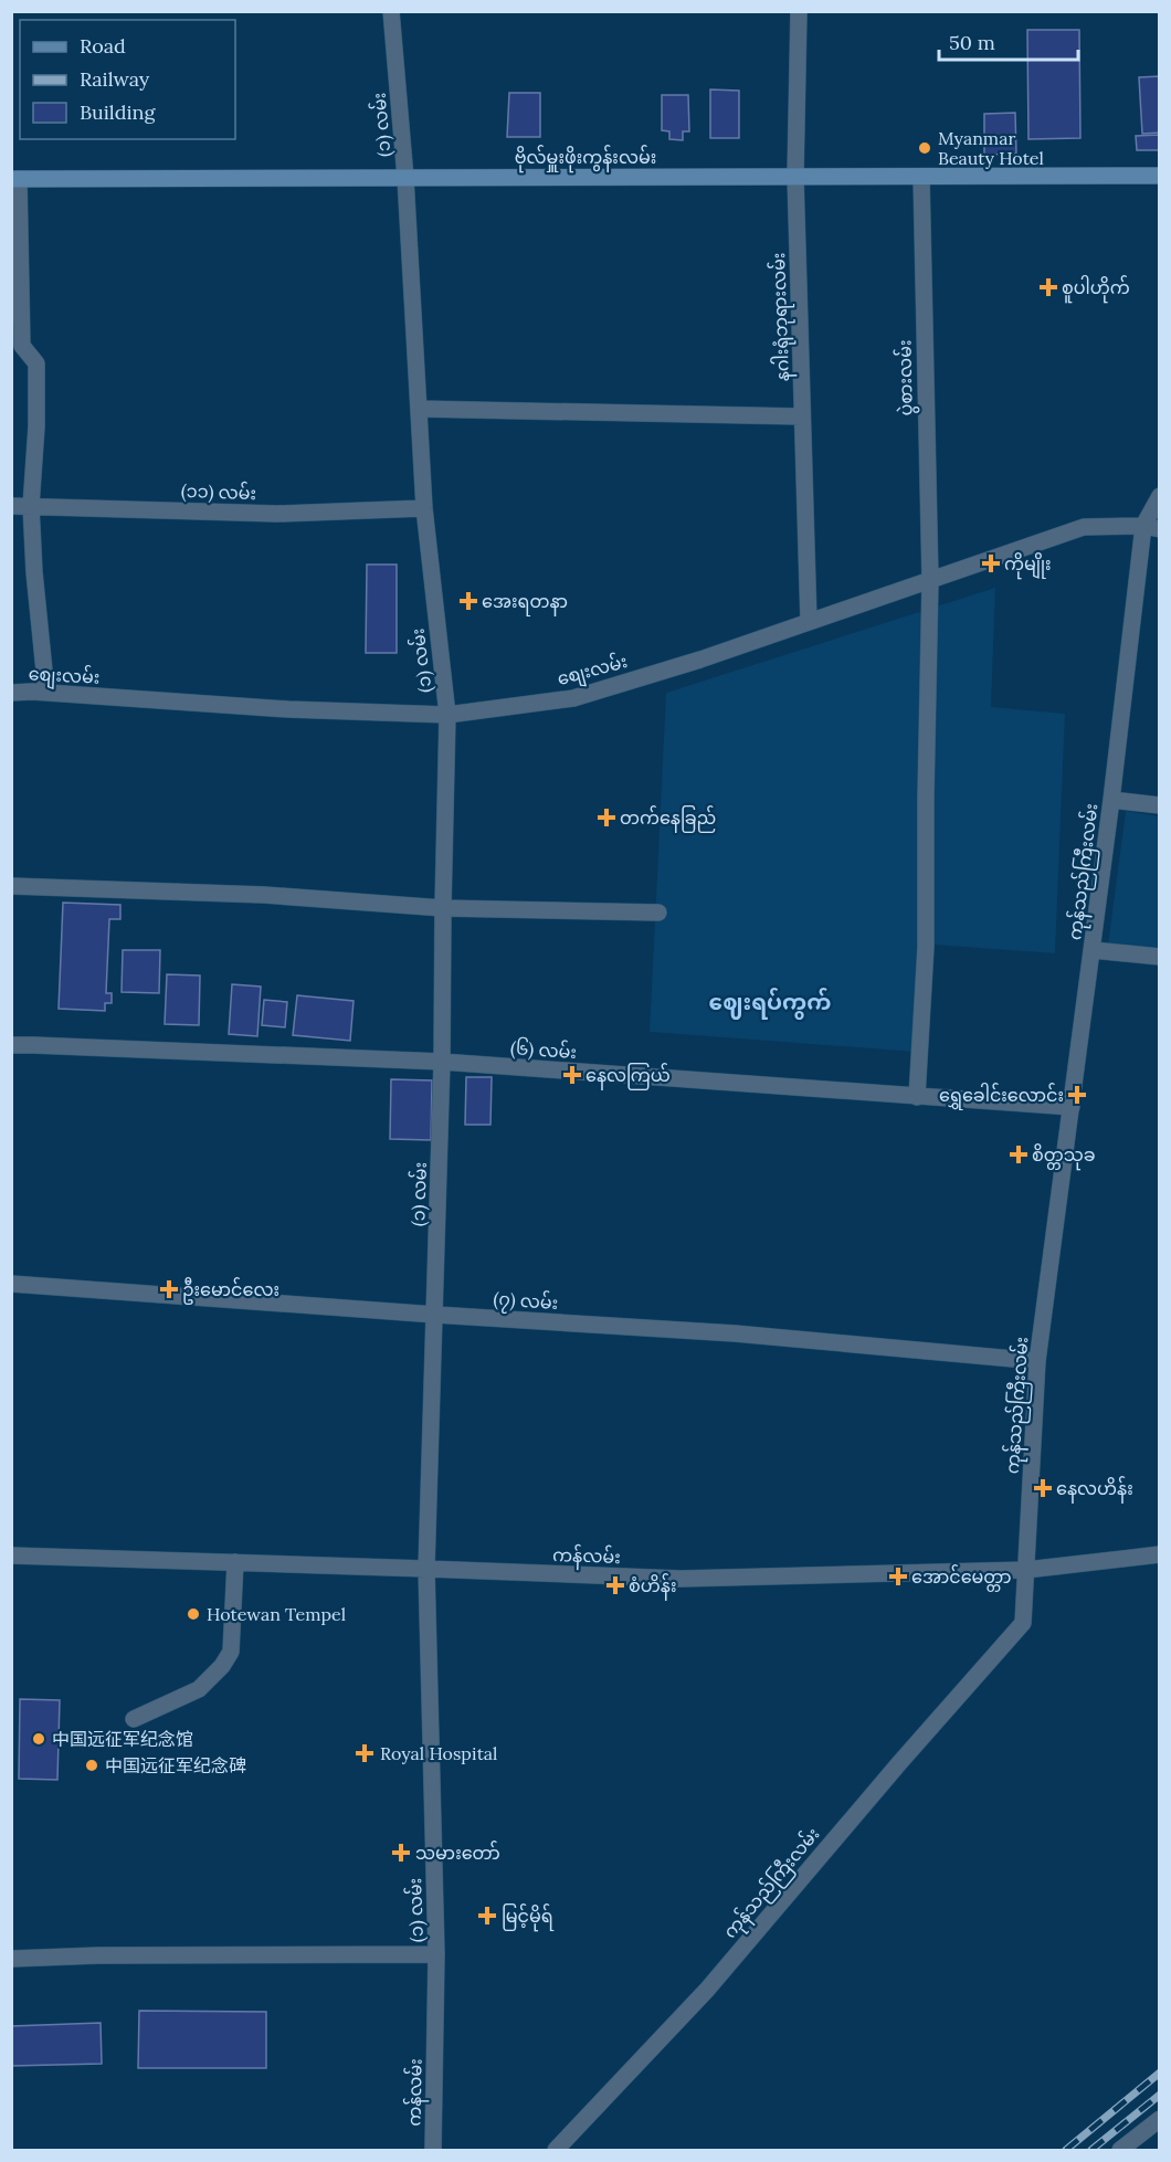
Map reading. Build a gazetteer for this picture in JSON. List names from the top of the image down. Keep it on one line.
{"streets":{"street":["(၁) လမ်း","ဗိုလ်မှူးဖိုးကွန်းလမ်း","နဂါးရုံဘုရားလမ်း","ပွဲစားလမ်း","(၁၁) လမ်း","စျေးလမ်း","ကုန်သည်ကြီးလမ်း","(၆) လမ်း","(၇) လမ်း","ကန်လမ်း"]},"crossings":[["(၁) လမ်း","ဗိုလ်မှူးဖိုးကွန်းလမ်း"],["(၁) လမ်း","(၁၁) လမ်း"],["(၁) လမ်း","စျေးလမ်း"],["(၁) လမ်း","(၆) လမ်း"],["(၁) လမ်း","(၇) လမ်း"],["(၁) လမ်း","ကန်လမ်း"],["ဗိုလ်မှူးဖိုးကွန်းလမ်း","နဂါးရုံဘုရားလမ်း"],["ဗိုလ်မှူးဖိုးကွန်းလမ်း","ပွဲစားလမ်း"],["နဂါးရုံဘုရားလမ်း","စျေးလမ်း"],["ပွဲစားလမ်း","စျေးလမ်း"],["ပွဲစားလမ်း","(၆) လမ်း"],["စျေးလမ်း","ကုန်သည်ကြီးလမ်း"],["ကုန်သည်ကြီးလမ်း","(၆) လမ်း"],["ကုန်သည်ကြီးလမ်း","(၇) လမ်း"],["ကုန်သည်ကြီးလမ်း","ကန်လမ်း"]],"districts":["ဈေးရပ်ကွက်"],"places":{"other":["Myanmar Beauty Hotel","Hotewan Tempel","中国远征军纪念馆","中国远征军纪念碑"],"health":["စူပါဟိုက်","ကိုမျိုး","အေးရတနာ","တက်နေခြည်","နေလကြယ်","ရွှေခေါင်းလောင်း","စိတ္တသုခ","ဦးမောင်လေး","နေလဟိန်း","အောင်မေတ္တာ","စံဟိန်း","Royal Hospital","သမားတော်","မြင့်မိုရ်"]},"legend":["Road","Railway","Building"],"scale_bar":"50 m"}
